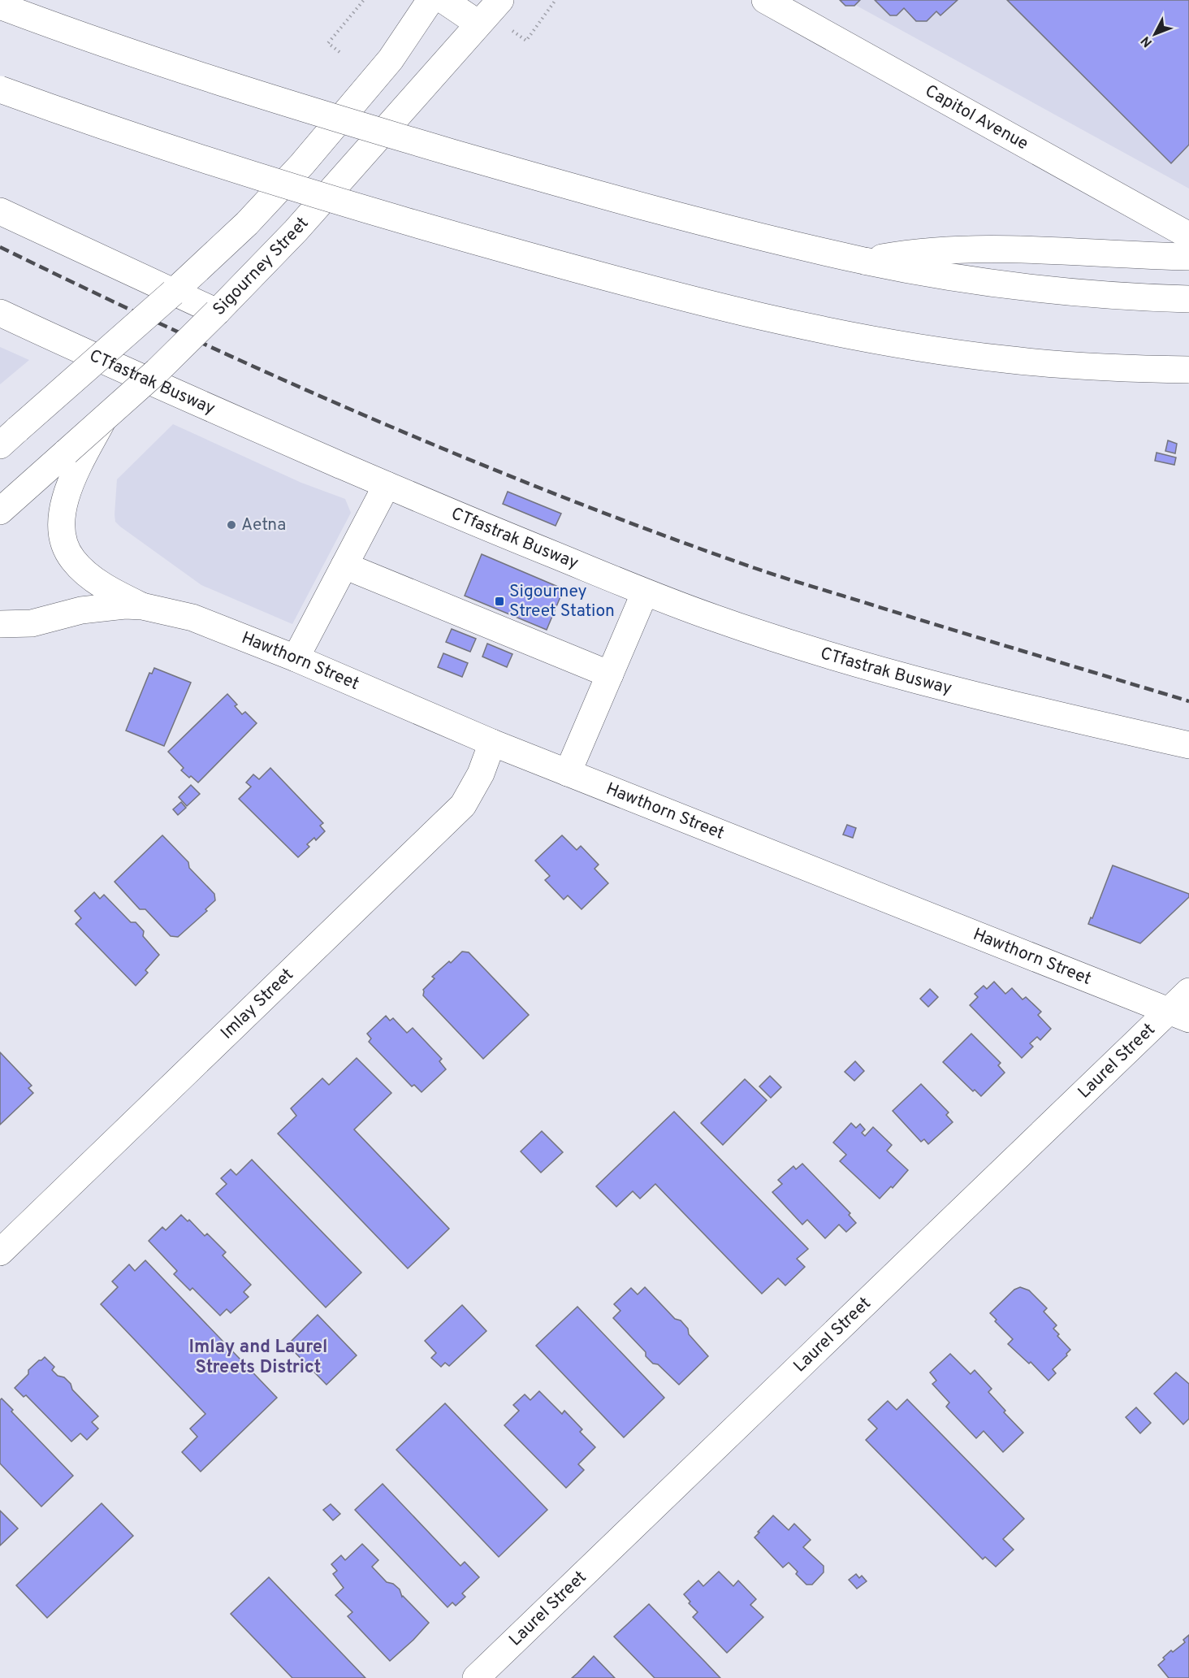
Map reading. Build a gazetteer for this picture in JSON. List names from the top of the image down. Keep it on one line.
{"streets":{"main road":["Capitol Avenue","Sigourney Street","CTfastrak Busway","Hawthorn Street","Imlay Street","Laurel Street"]},"crossings":[["Sigourney Street","Hawthorn Street"],["Hawthorn Street","Imlay Street"],["Hawthorn Street","Laurel Street"]],"districts":["Imlay and Laurel Streets District"],"places":{"other":["Aetna"],"transit":["Sigourney Street Station"]},"north":"bottom left"}
